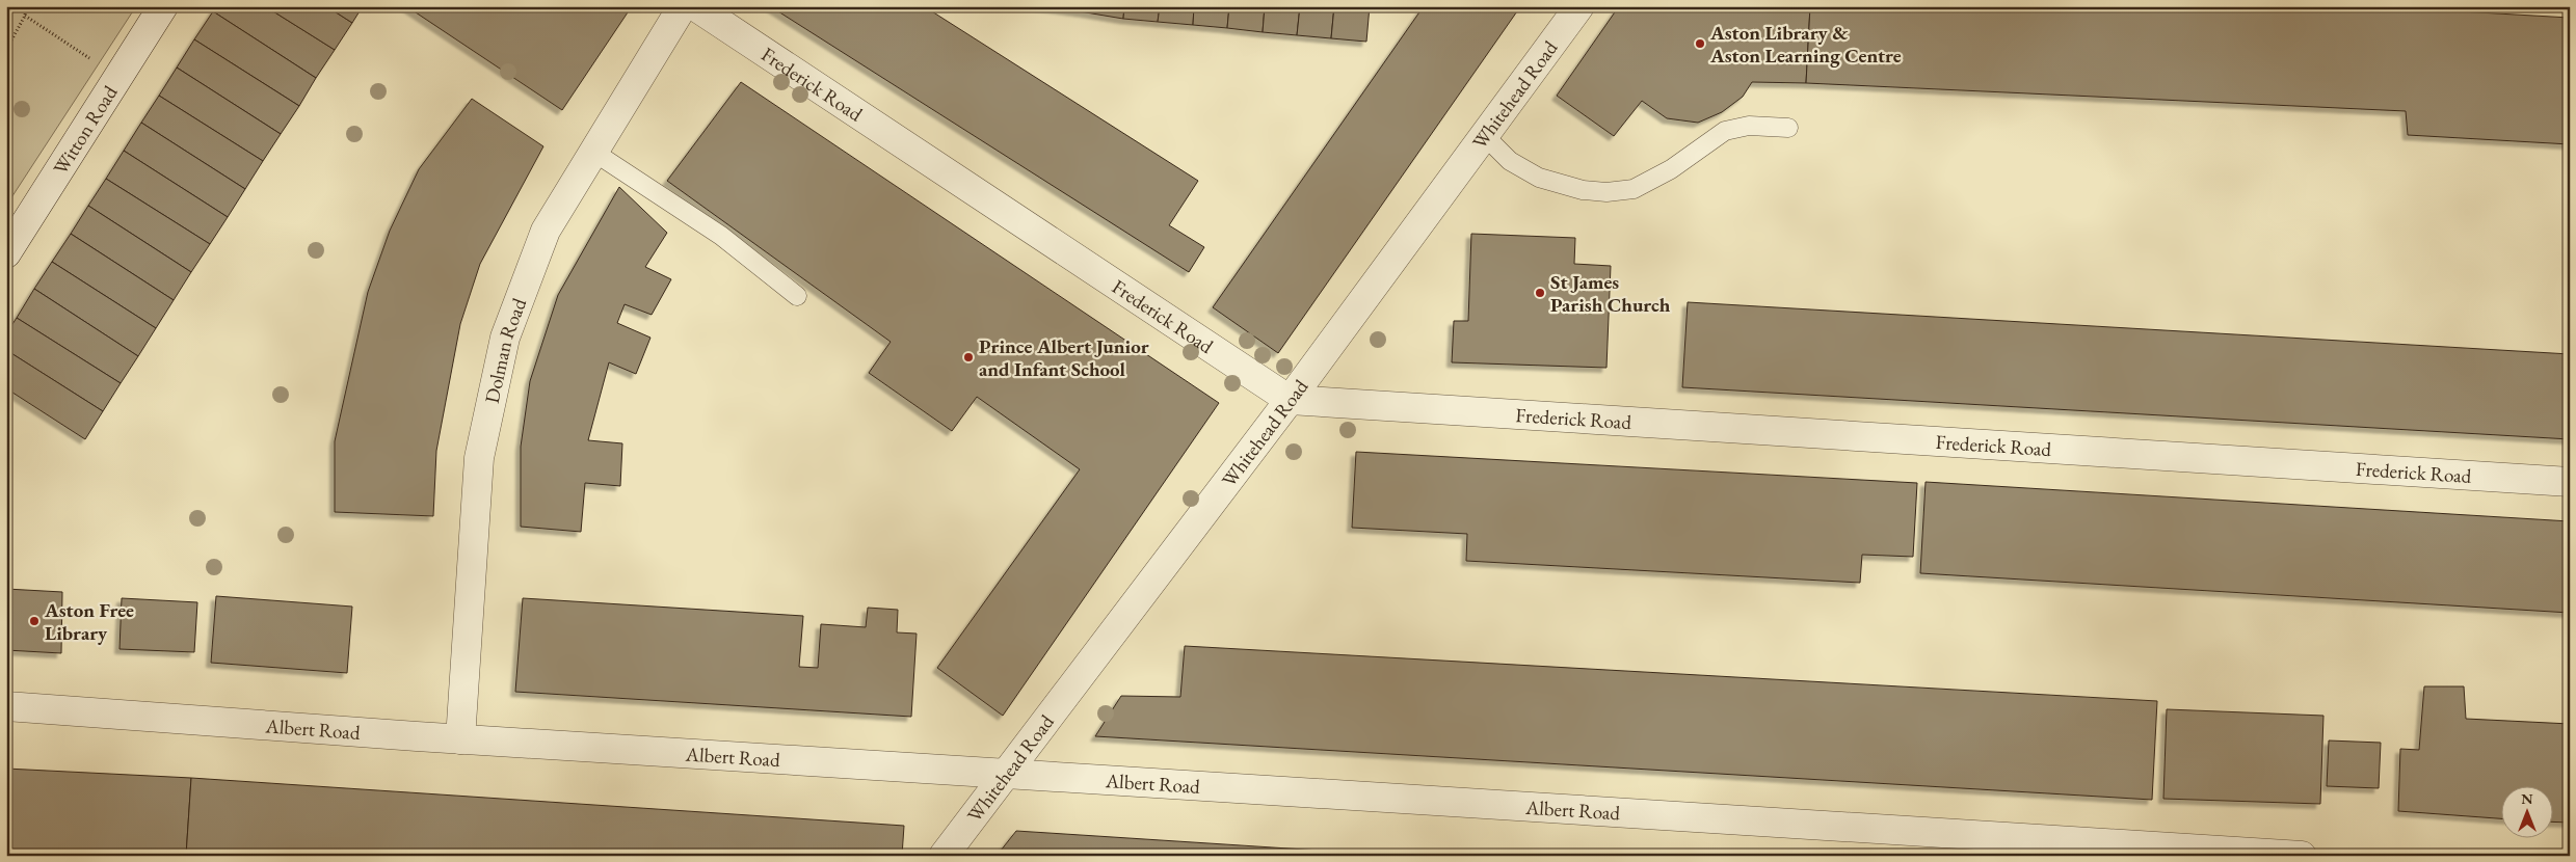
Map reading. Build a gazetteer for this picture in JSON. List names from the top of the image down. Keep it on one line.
{"streets":{"street":["Frederick Road","Whitehead Road","Witton Road","Dolman Road","Albert Road"]},"crossings":[["Frederick Road","Whitehead Road"],["Whitehead Road","Albert Road"],["Dolman Road","Albert Road"]],"places":["Aston Library & Aston Learning Centre","St James Parish Church","Prince Albert Junior and Infant School","Aston Free Library"],"north":"top"}
